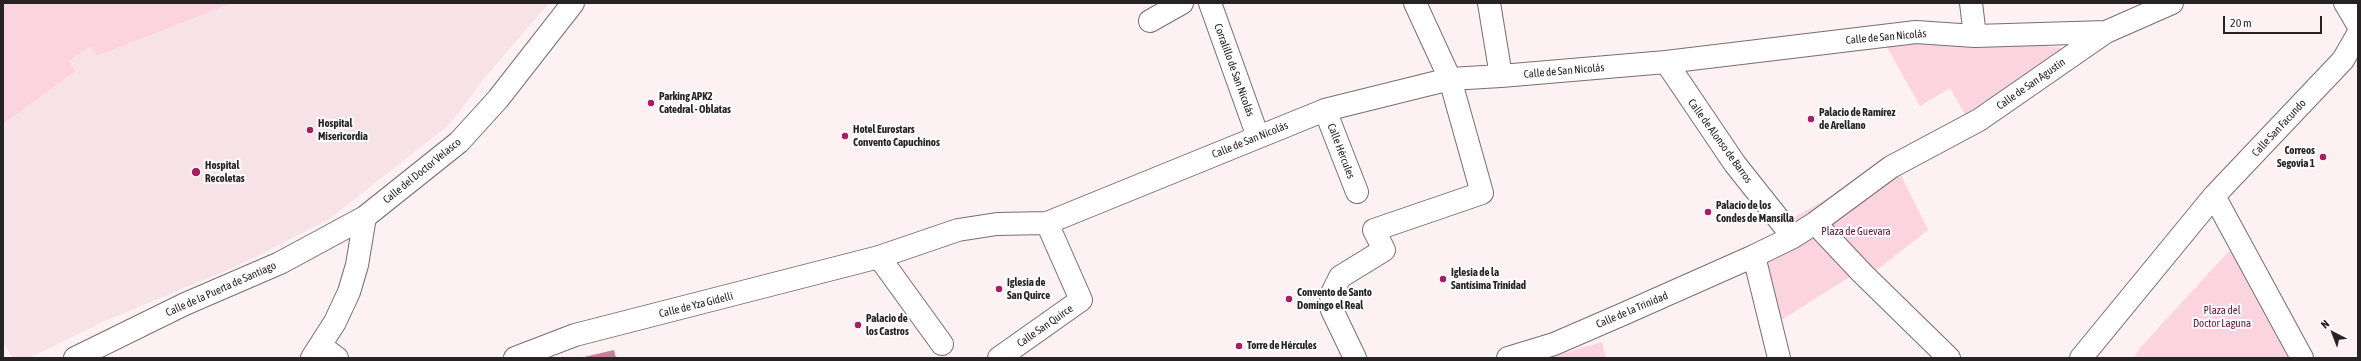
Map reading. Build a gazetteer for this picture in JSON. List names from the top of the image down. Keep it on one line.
{"streets":{"street":["Calle de San Nicolás","Corralillo de San Nicolás","Calle de San Agustín","Calle San Facundo","Calle de Alonso de Barros","Calle Hércules","Calle del Doctor Velasco","Calle de la Puerta de Santiago","Calle de Yza Gidelli","Calle de la Trinidad","Calle San Quirce"]},"crossings":[["Calle de San Nicolás","Corralillo de San Nicolás"],["Calle de San Nicolás","Calle de San Agustín"],["Calle de San Nicolás","Calle de Alonso de Barros"],["Calle de San Nicolás","Calle Hércules"],["Calle de San Nicolás","Calle de Yza Gidelli"],["Calle de San Nicolás","Calle San Quirce"],["Calle del Doctor Velasco","Calle de la Puerta de Santiago"]],"parks":["Plaza de Guevara","Plaza del Doctor Laguna"],"places":["Parking APK2 Catedral - Oblatas","Palacio de Ramírez de Arellano","Hospital Misericordia","Hotel Eurostars Convento Capuchinos","Correos Segovia 1","Hospital Recoletas","Palacio de los Condes de Mansilla","Iglesia de la Santísima Trinidad","Iglesia de San Quirce","Convento de Santo Domingo el Real","Palacio de los Castros","Torre de Hércules"],"scale_bar":"20 m","north":"top left"}
